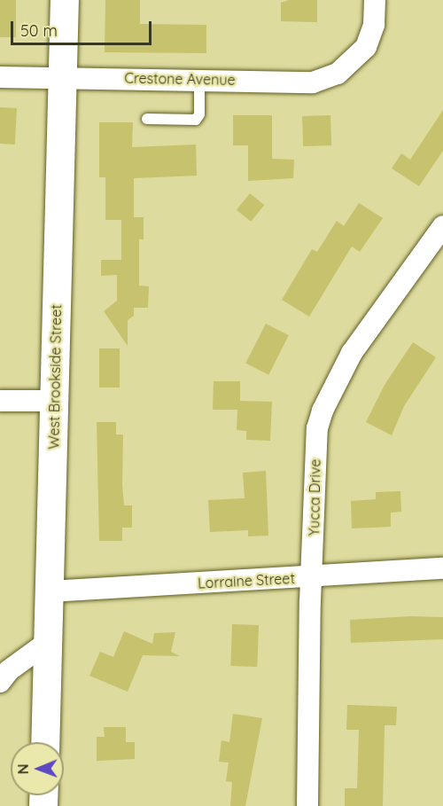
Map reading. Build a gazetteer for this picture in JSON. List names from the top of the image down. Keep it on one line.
{"streets":{"street":["Crestone Avenue","West Brookside Street","Yucca Drive","Lorraine Street"]},"crossings":[["Crestone Avenue","West Brookside Street"],["West Brookside Street","Lorraine Street"],["Yucca Drive","Lorraine Street"]],"scale_bar":"50 m","north":"left"}
